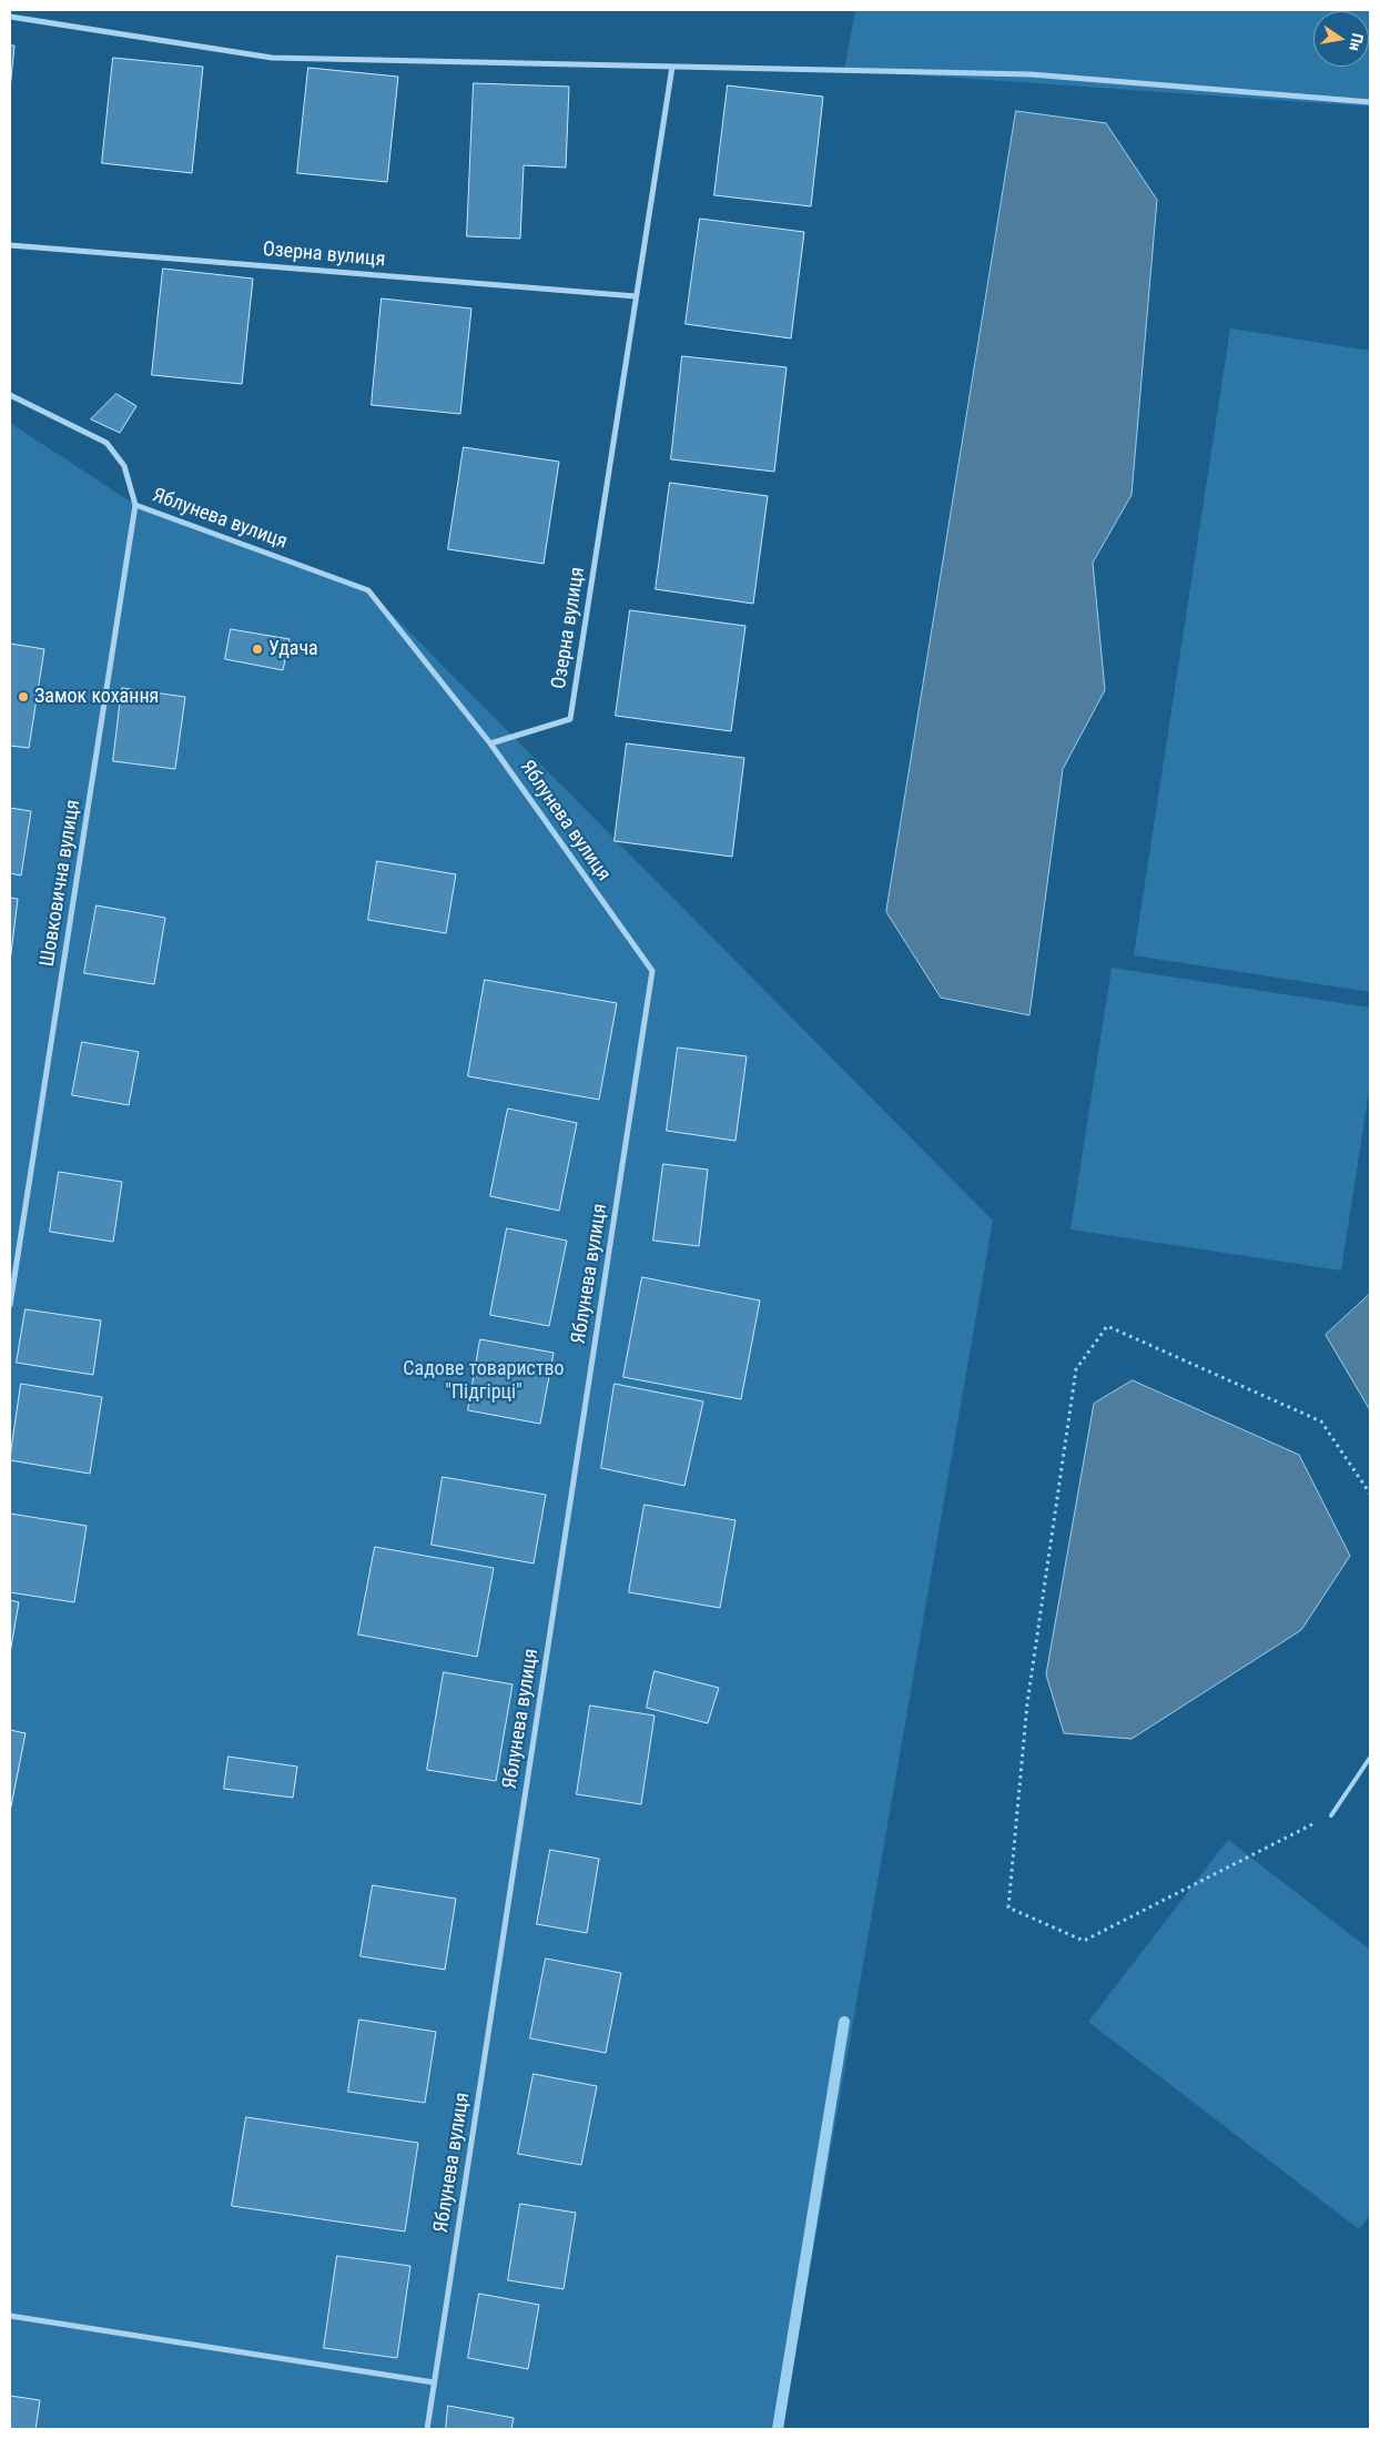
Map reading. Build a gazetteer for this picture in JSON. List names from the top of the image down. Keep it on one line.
{"streets":{"street":["Озерна вулиця","Яблунева вулиця","Шовковична вулиця"]},"crossings":[["Озерна вулиця","Яблунева вулиця"],["Яблунева вулиця","Шовковична вулиця"]],"parks":["Садове товариство \"Підгірці\""],"places":["Удача","Замок кохання"],"north":"right"}
